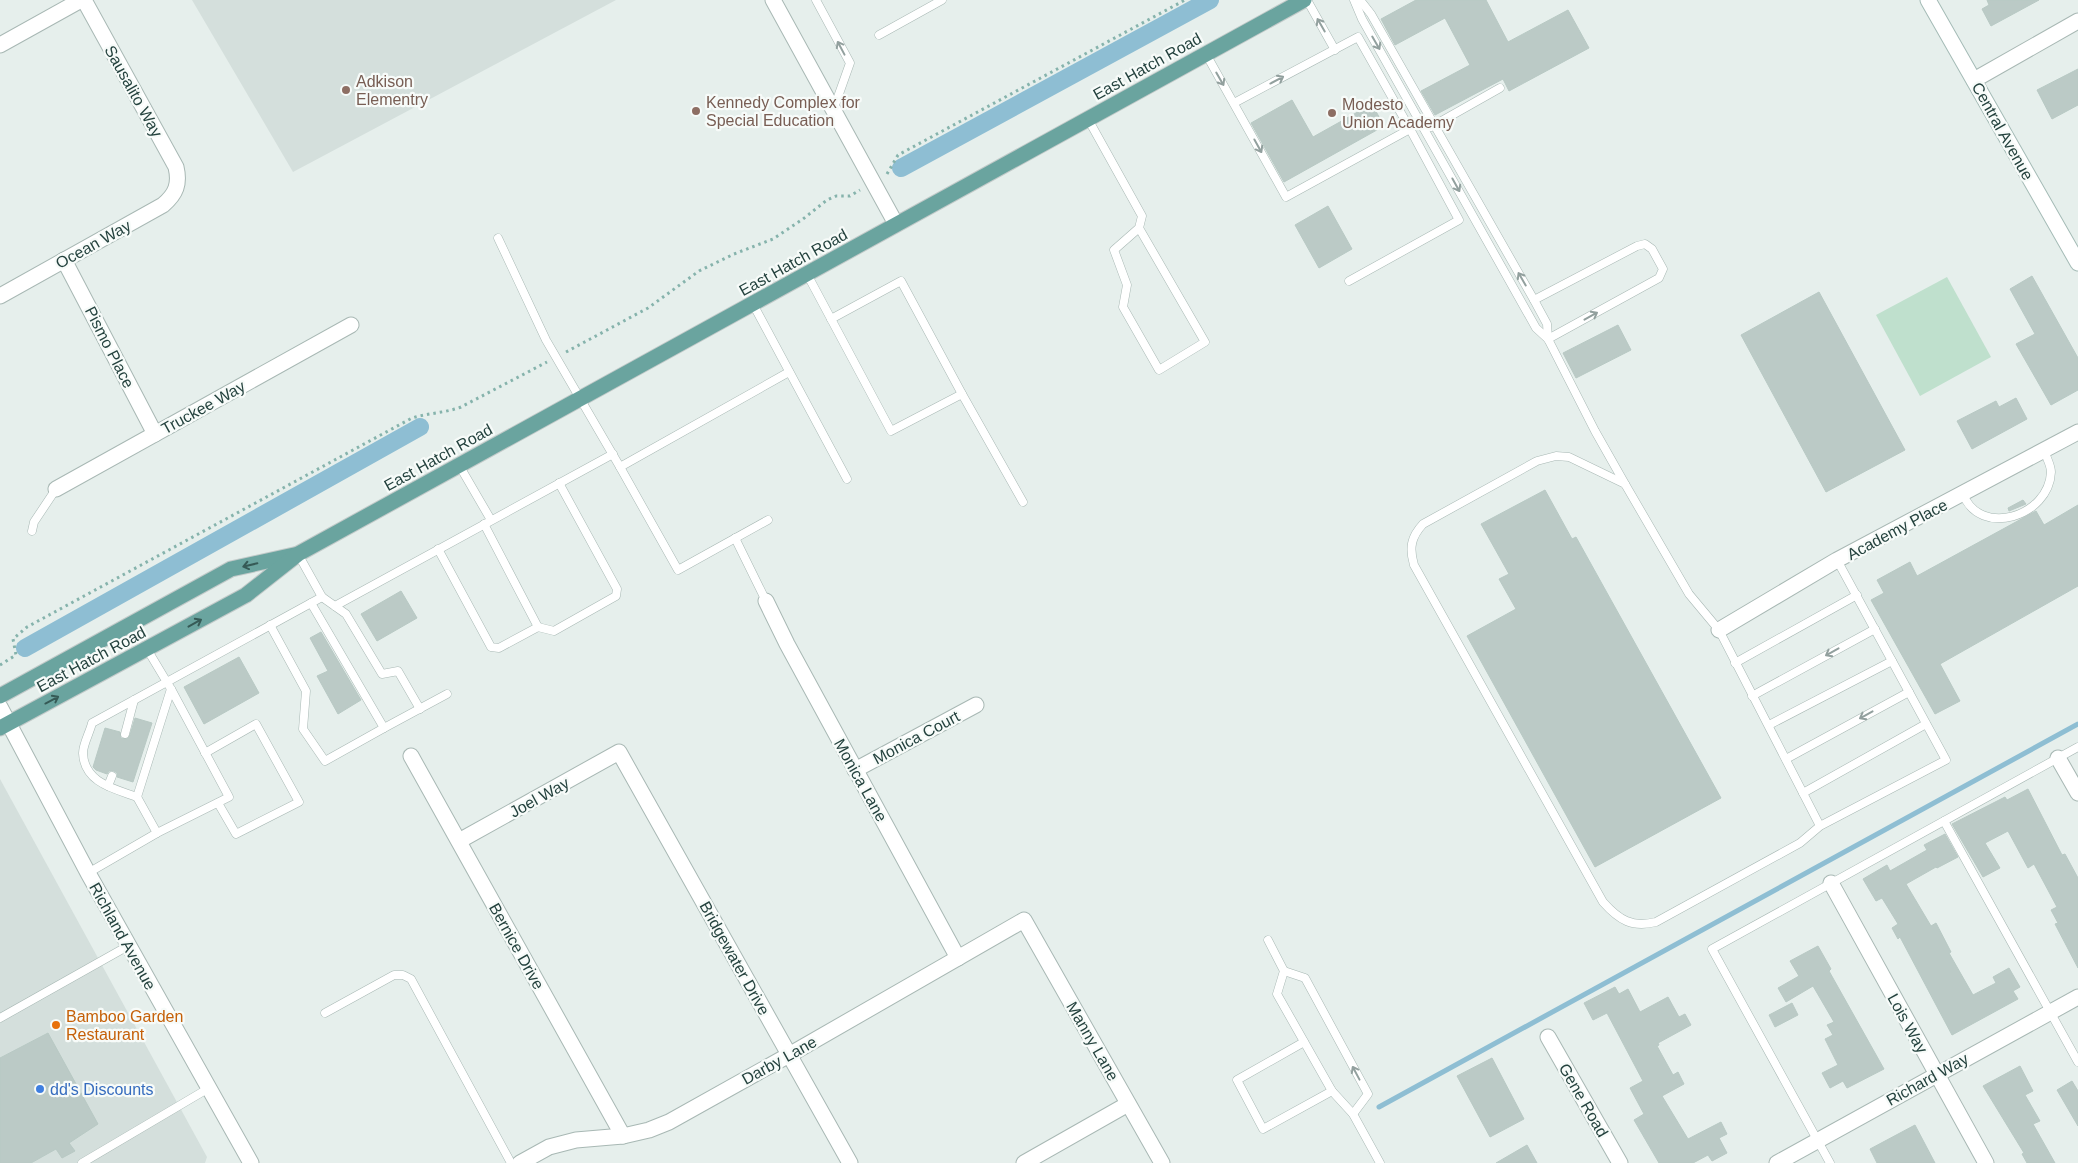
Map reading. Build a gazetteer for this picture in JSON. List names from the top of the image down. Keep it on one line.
{"streets":{"main road":["East Hatch Road"],"street":["Sausalito Way","Central Avenue","Ocean Way","Pismo Place","Truckee Way","Academy Place","Monica Court","Monica Lane","Joel Way","Richland Avenue","Bernice Drive","Bridgewater Drive","Lois Way","Manny Lane","Darby Lane","Richard Way","Gene Road"]},"crossings":[["East Hatch Road","Richland Avenue"],["Sausalito Way","Ocean Way"],["Ocean Way","Pismo Place"],["Pismo Place","Truckee Way"],["Monica Court","Monica Lane"],["Monica Lane","Darby Lane"],["Joel Way","Bernice Drive"],["Joel Way","Bridgewater Drive"],["Bernice Drive","Darby Lane"],["Bridgewater Drive","Darby Lane"],["Lois Way","Richard Way"],["Manny Lane","Darby Lane"]],"places":["Adkison Elementry","Kennedy Complex for Special Education","Modesto Union Academy","Bamboo Garden Restaurant","dd's Discounts"]}
